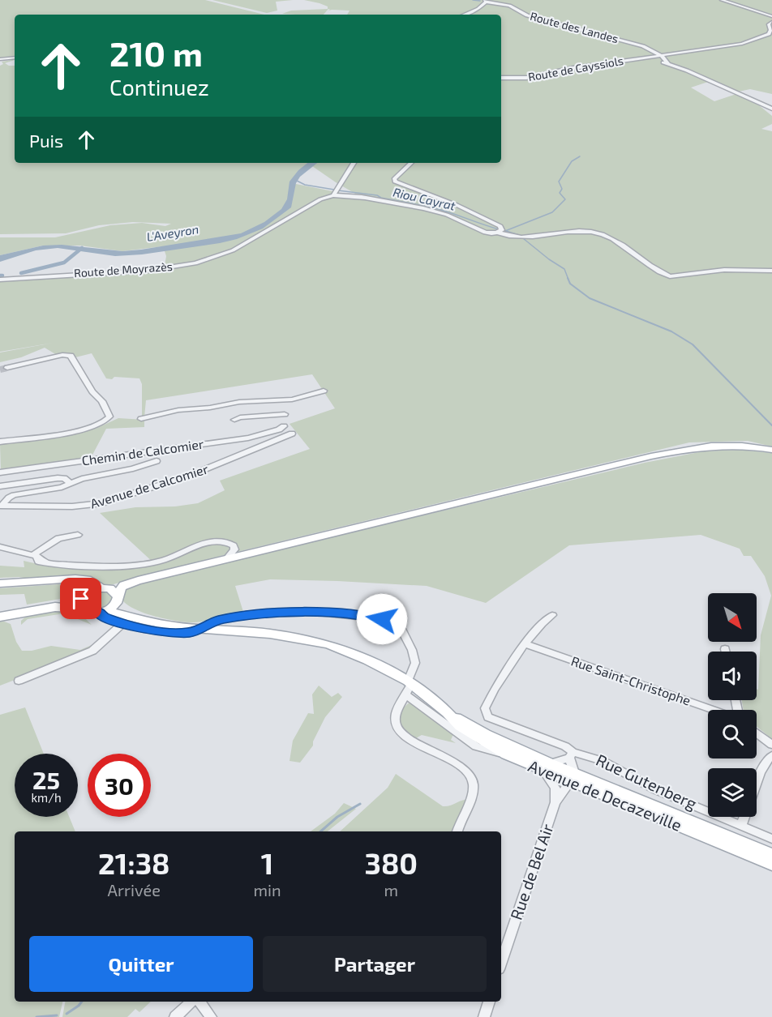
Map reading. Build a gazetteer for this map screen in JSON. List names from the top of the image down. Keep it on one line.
{"streets":{"main road":["Avenue de Decazeville"],"street":["Route des Landes","Route de Cayssiols","Route de Moyrazès","Chemin de Calcomier","Avenue de Calcomier","Rue Saint-Christophe","Rue Gutenberg","Rue de Bel Air"]},"crossings":[["Route des Landes","Route de Cayssiols"],["Rue Saint-Christophe","Rue Gutenberg"],["Avenue de Decazeville","Rue de Bel Air"]],"water":["Riou Cayrat","L'Aveyron"],"north":"bottom right","page":{"turn":["210 m","Continuez"],"then":"Puis","speed":"25 km/h","limit":"30","eta":["21:38","Arrivée","1","min","380","m"],"buttons":["Quitter","Partager"]}}
